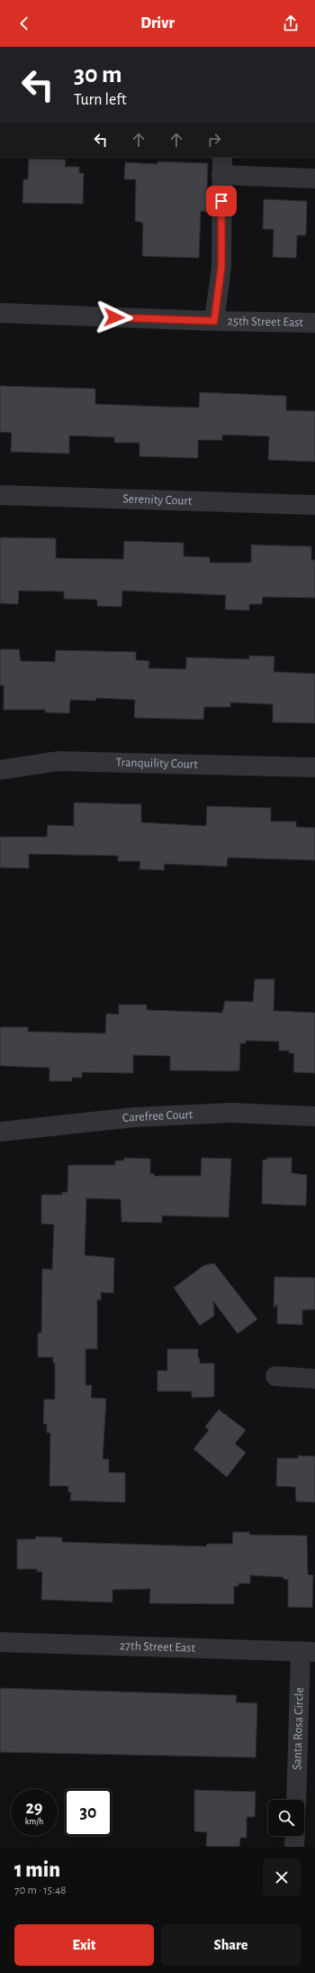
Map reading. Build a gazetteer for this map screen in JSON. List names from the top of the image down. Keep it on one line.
{"streets":{"street":["25th Street East","Serenity Court","Tranquility Court","Carefree Court","27th Street East","Santa Rosa Circle"]},"crossings":[["27th Street East","Santa Rosa Circle"]],"page":{"header":"Drivr","turn":["30 m","Turn left"],"speed":"29 km/h","limit":"30","heading":["1 min","70 m · 15:48"],"buttons":["Exit","Share"]}}
